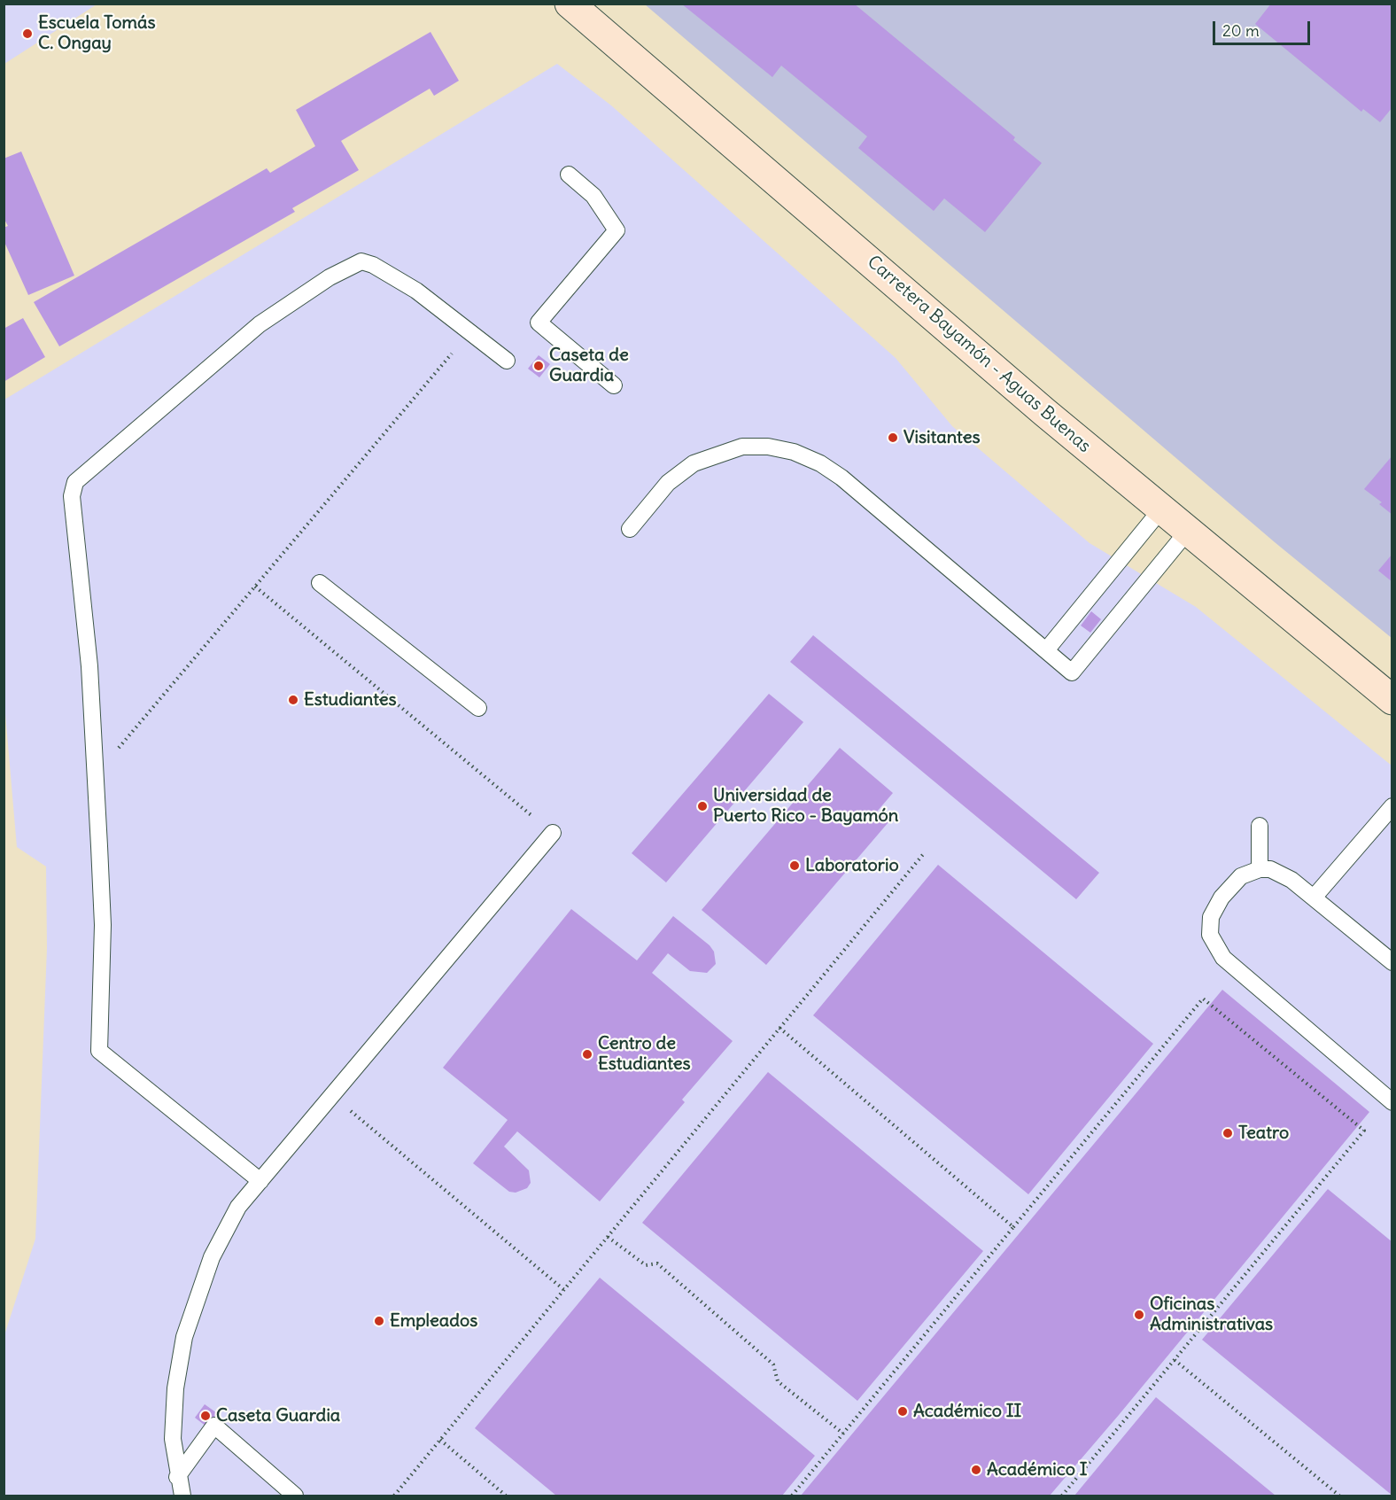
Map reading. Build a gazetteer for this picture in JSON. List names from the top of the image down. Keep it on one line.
{"streets":{"street":["Carretera Bayamón - Aguas Buenas"]},"places":["Escuela Tomás C. Ongay","Caseta de Guardia","Visitantes","Estudiantes","Universidad de Puerto Rico - Bayamón","Laboratorio","Centro de Estudiantes","Teatro","Oficinas Administrativas","Empleados","Académico II","Caseta Guardia","Académico I"],"scale_bar":"20 m"}
